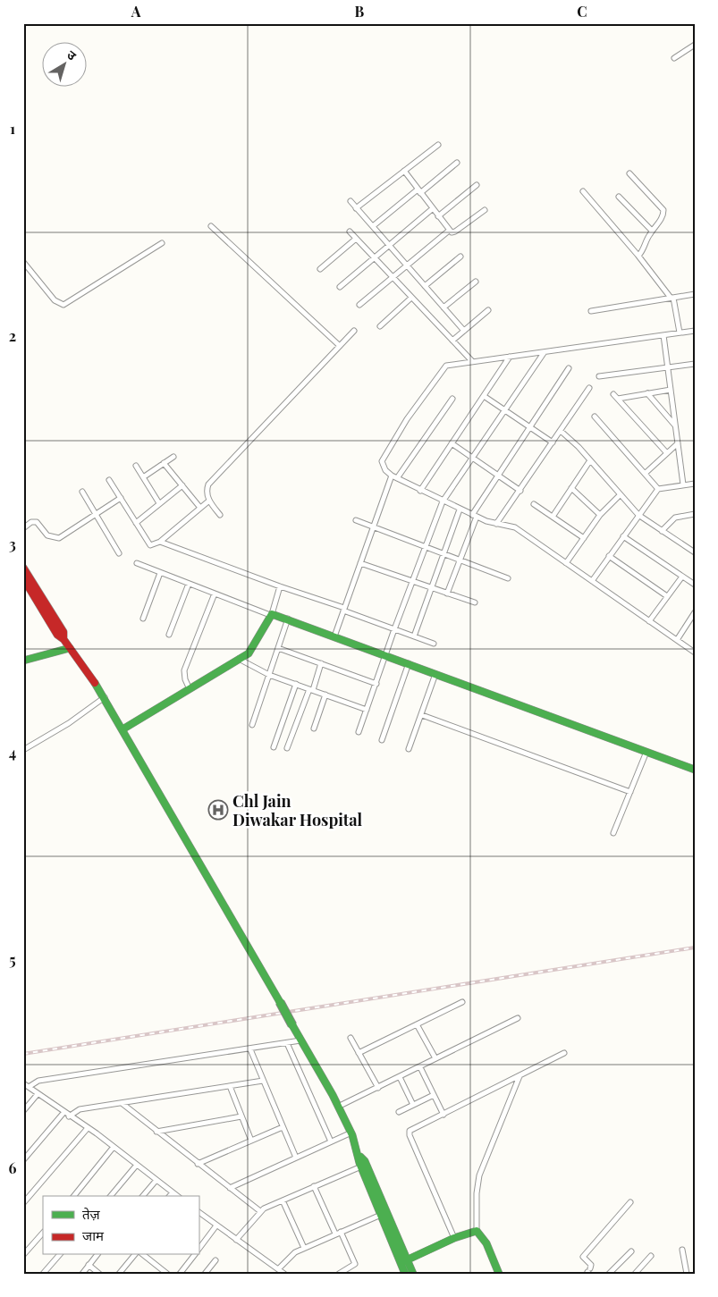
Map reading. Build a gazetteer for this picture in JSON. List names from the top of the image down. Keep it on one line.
{"places":{"hospital":["Chl Jain Diwakar Hospital"]},"legend":["तेज़","जाम"],"north":"top right","grid":{"columns":["A","B","C"],"rows":["1","2","3","4","5","6"]}}
